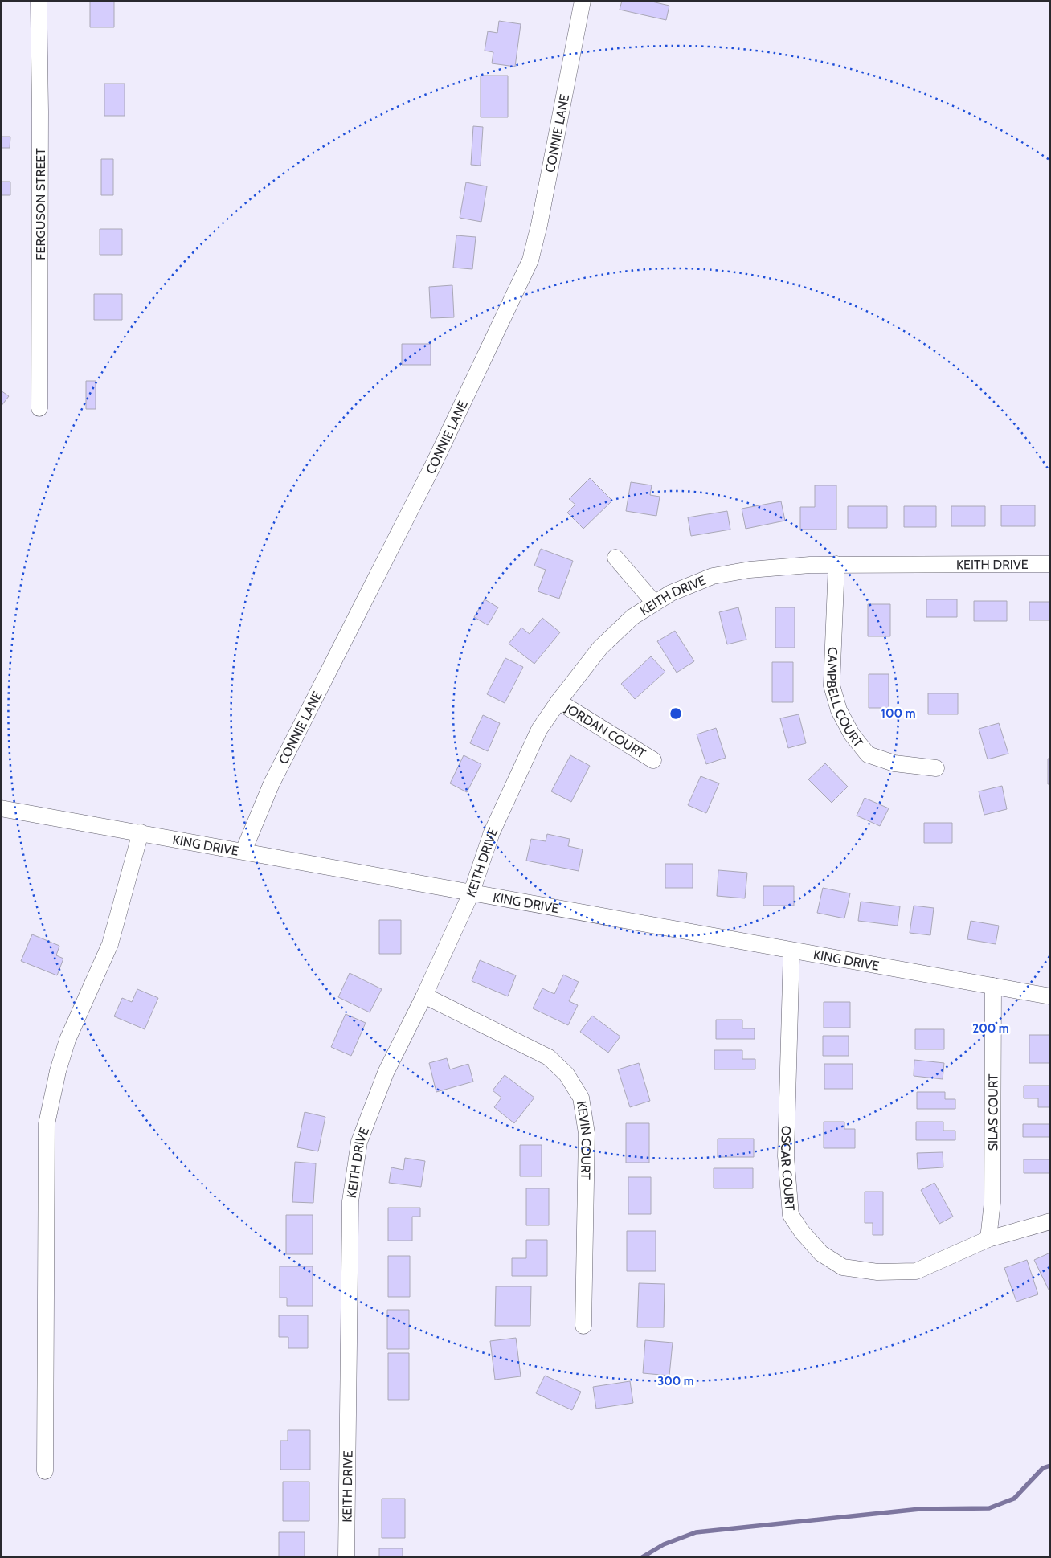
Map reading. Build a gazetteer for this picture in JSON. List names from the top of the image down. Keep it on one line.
{"streets":{"street":["CONNIE LANE","FERGUSON STREET","KEITH DRIVE","CAMPBELL COURT","JORDAN COURT","KING DRIVE","SILAS COURT","KEVIN COURT","OSCAR COURT"]},"crossings":[["CONNIE LANE","KING DRIVE"],["KEITH DRIVE","CAMPBELL COURT"],["KEITH DRIVE","JORDAN COURT"],["KEITH DRIVE","KING DRIVE"],["KEITH DRIVE","KEVIN COURT"],["KING DRIVE","SILAS COURT"],["KING DRIVE","OSCAR COURT"],["SILAS COURT","OSCAR COURT"]],"rings":["100 m","200 m","300 m"]}
